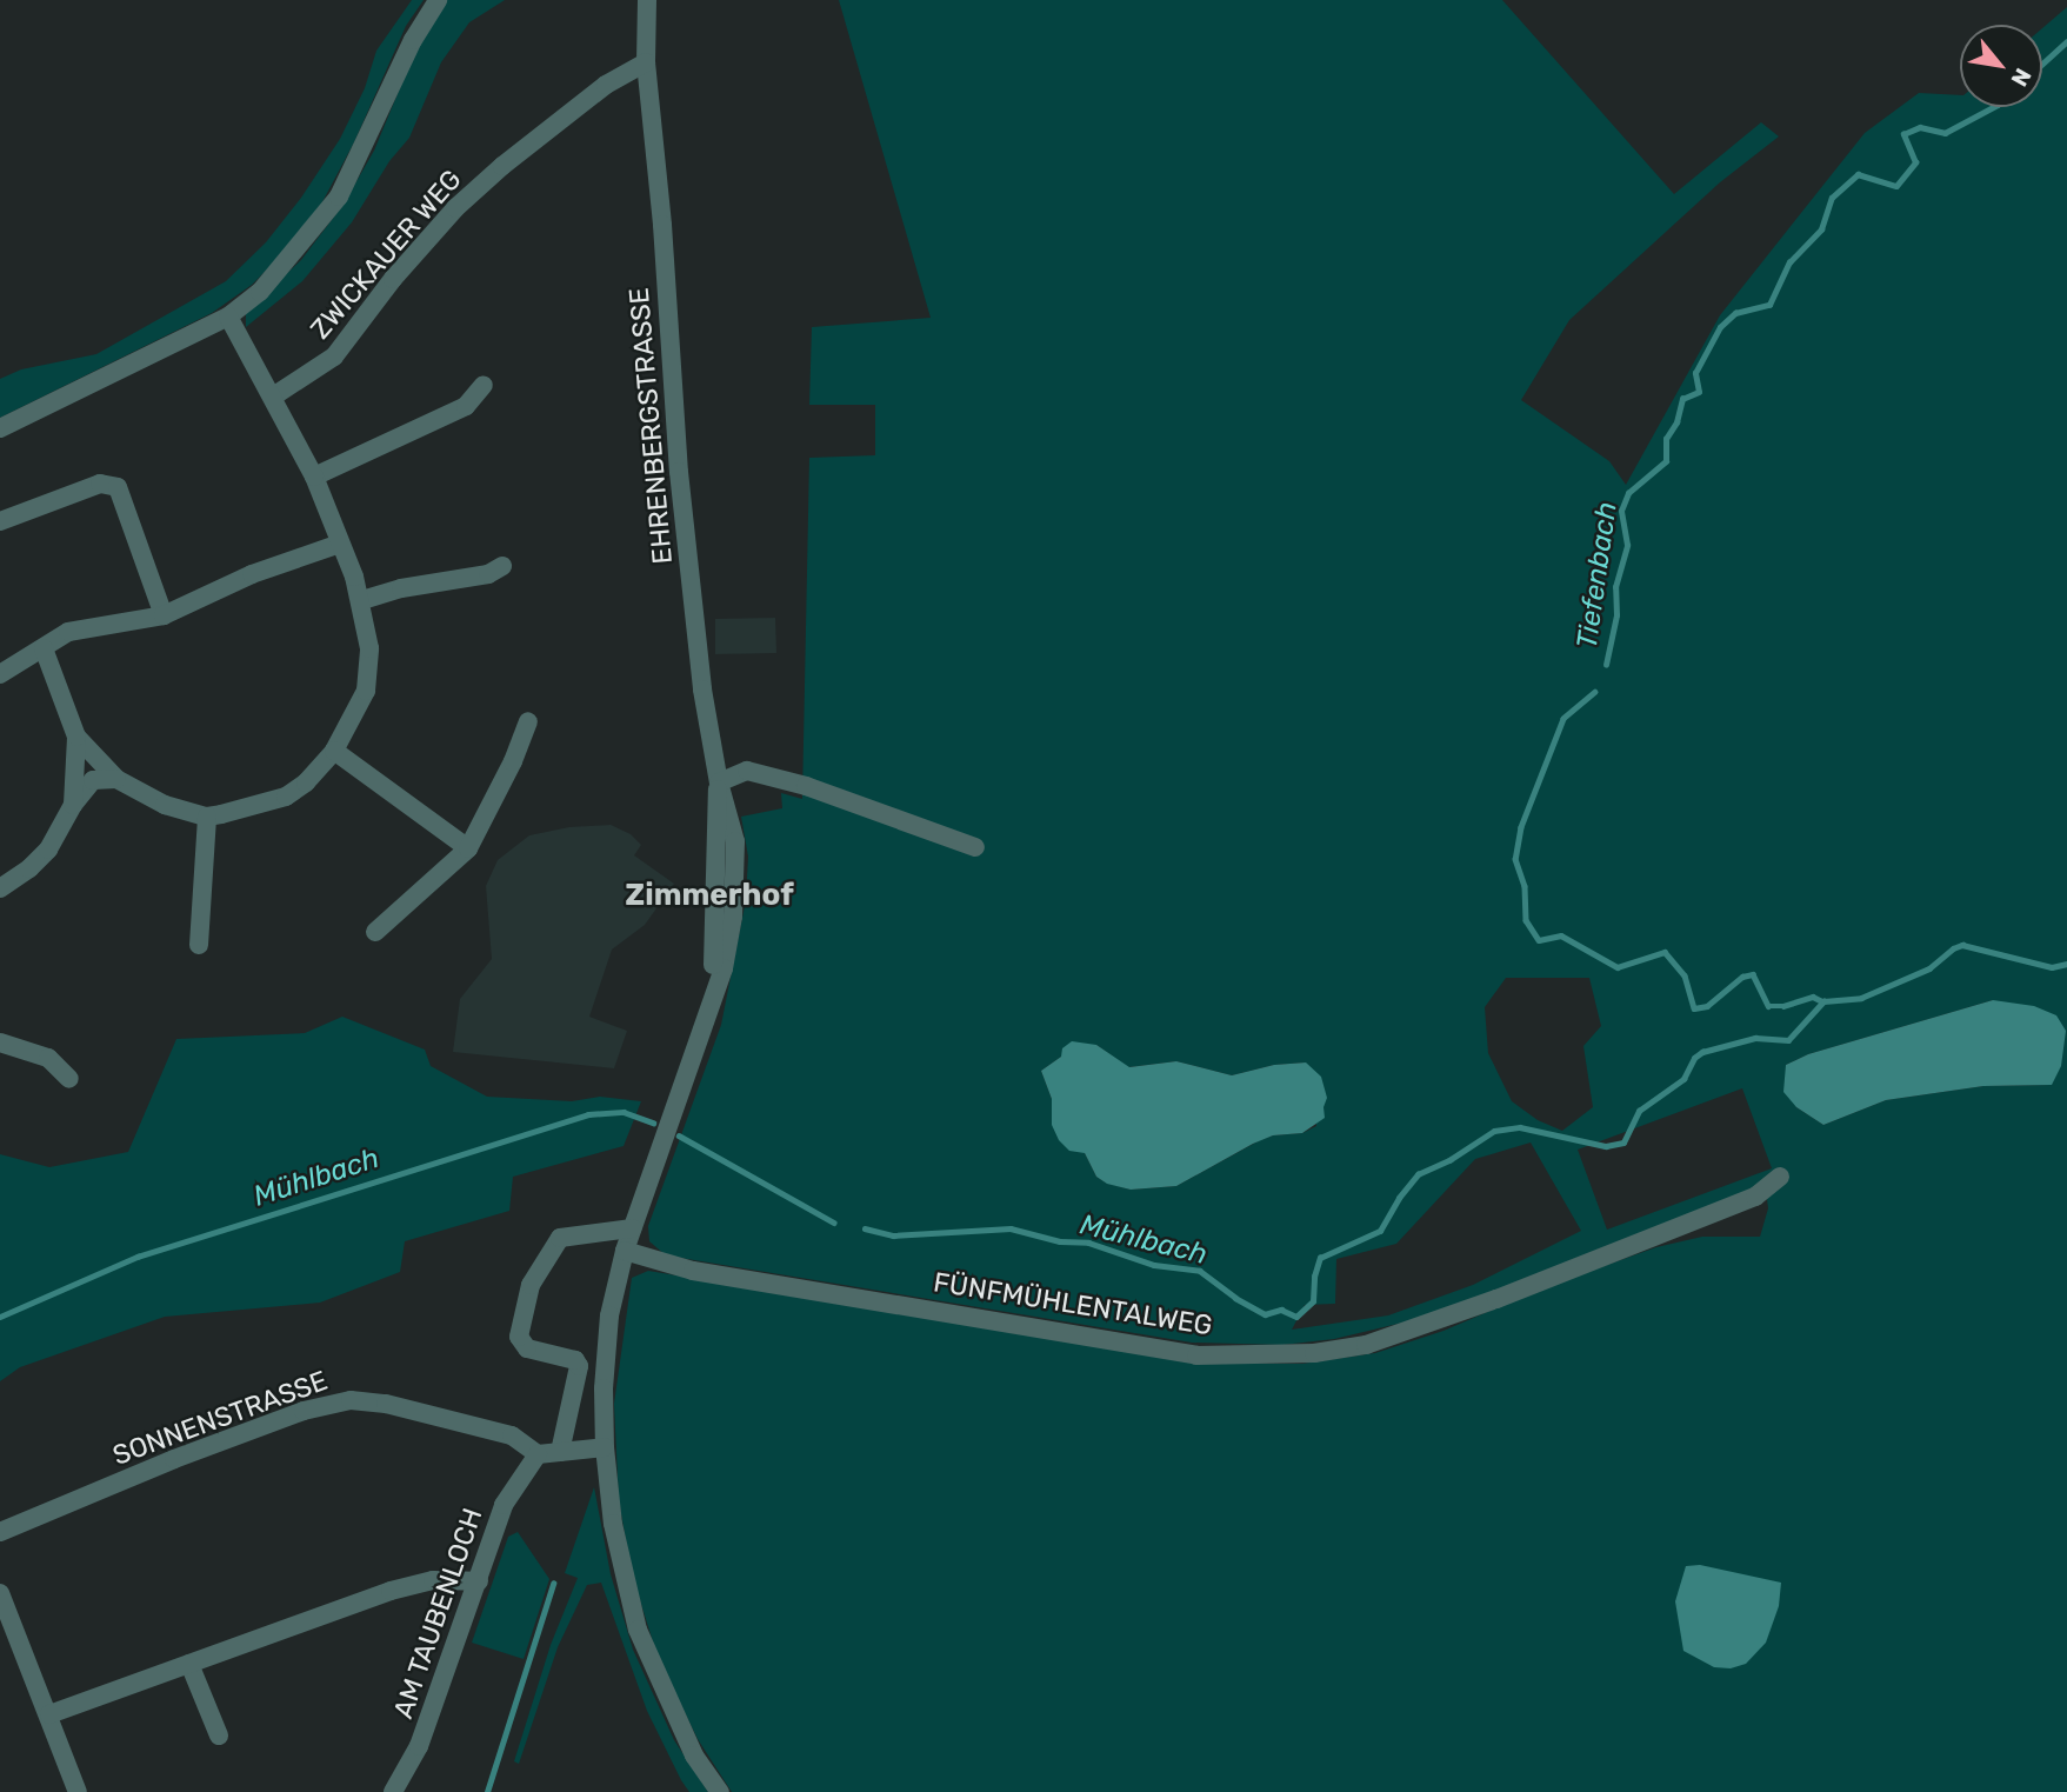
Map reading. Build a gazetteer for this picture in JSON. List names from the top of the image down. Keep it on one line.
{"streets":{"street":["ZWICKAUER WEG","EHRENBERGSTRASSE","FÜNFMÜHLENTALWEG","SONNENSTRASSE","AM TAUBENLOCH"]},"crossings":[["ZWICKAUER WEG","EHRENBERGSTRASSE"],["EHRENBERGSTRASSE","FÜNFMÜHLENTALWEG"],["SONNENSTRASSE","AM TAUBENLOCH"]],"districts":["Zimmerhof"],"water":["Tiefenbach","Mühlbach"],"north":"bottom right"}
